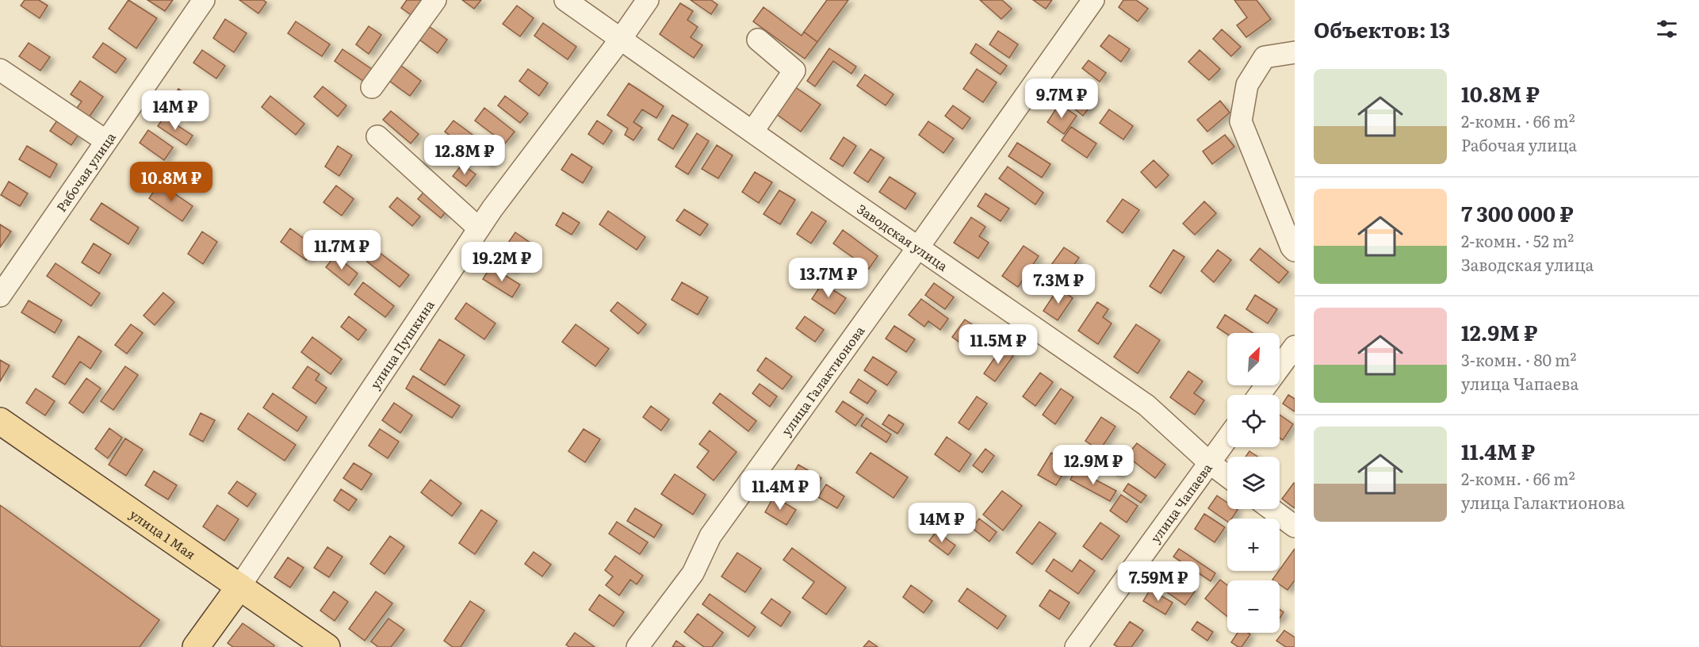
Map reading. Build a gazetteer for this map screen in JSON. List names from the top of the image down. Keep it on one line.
{"streets":{"main road":["улица Пушкина","улица 1 Мая"],"street":["Рабочая улица","Заводская улица","улица Галактионова","улица Чапаева"]},"crossings":[["Заводская улица","улица Пушкина"],["Заводская улица","улица Галактионова"],["Заводская улица","улица Чапаева"],["улица Пушкина","улица 1 Мая"]],"north":"top right","page":{"heading":"Объектов: 13","list":[{"name":"10.8M ₽","note":"2-комн. · 66 m² · Рабочая улица"},{"name":"7 300 000 ₽","note":"2-комн. · 52 m² · Заводская улица"},{"name":"12.9M ₽","note":"3-комн. · 80 m² · улица Чапаева"},{"name":"11.4M ₽","note":"2-комн. · 66 m² · улица Галактионова"}],"price":["9.7M ₽","14M ₽","12.8M ₽","10.8M ₽","11.7M ₽","19.2M ₽","13.7M ₽","7.3M ₽","11.5M ₽","12.9M ₽","11.4M ₽","14M ₽","7.59M ₽"],"map_buttons":["+","−"]}}
